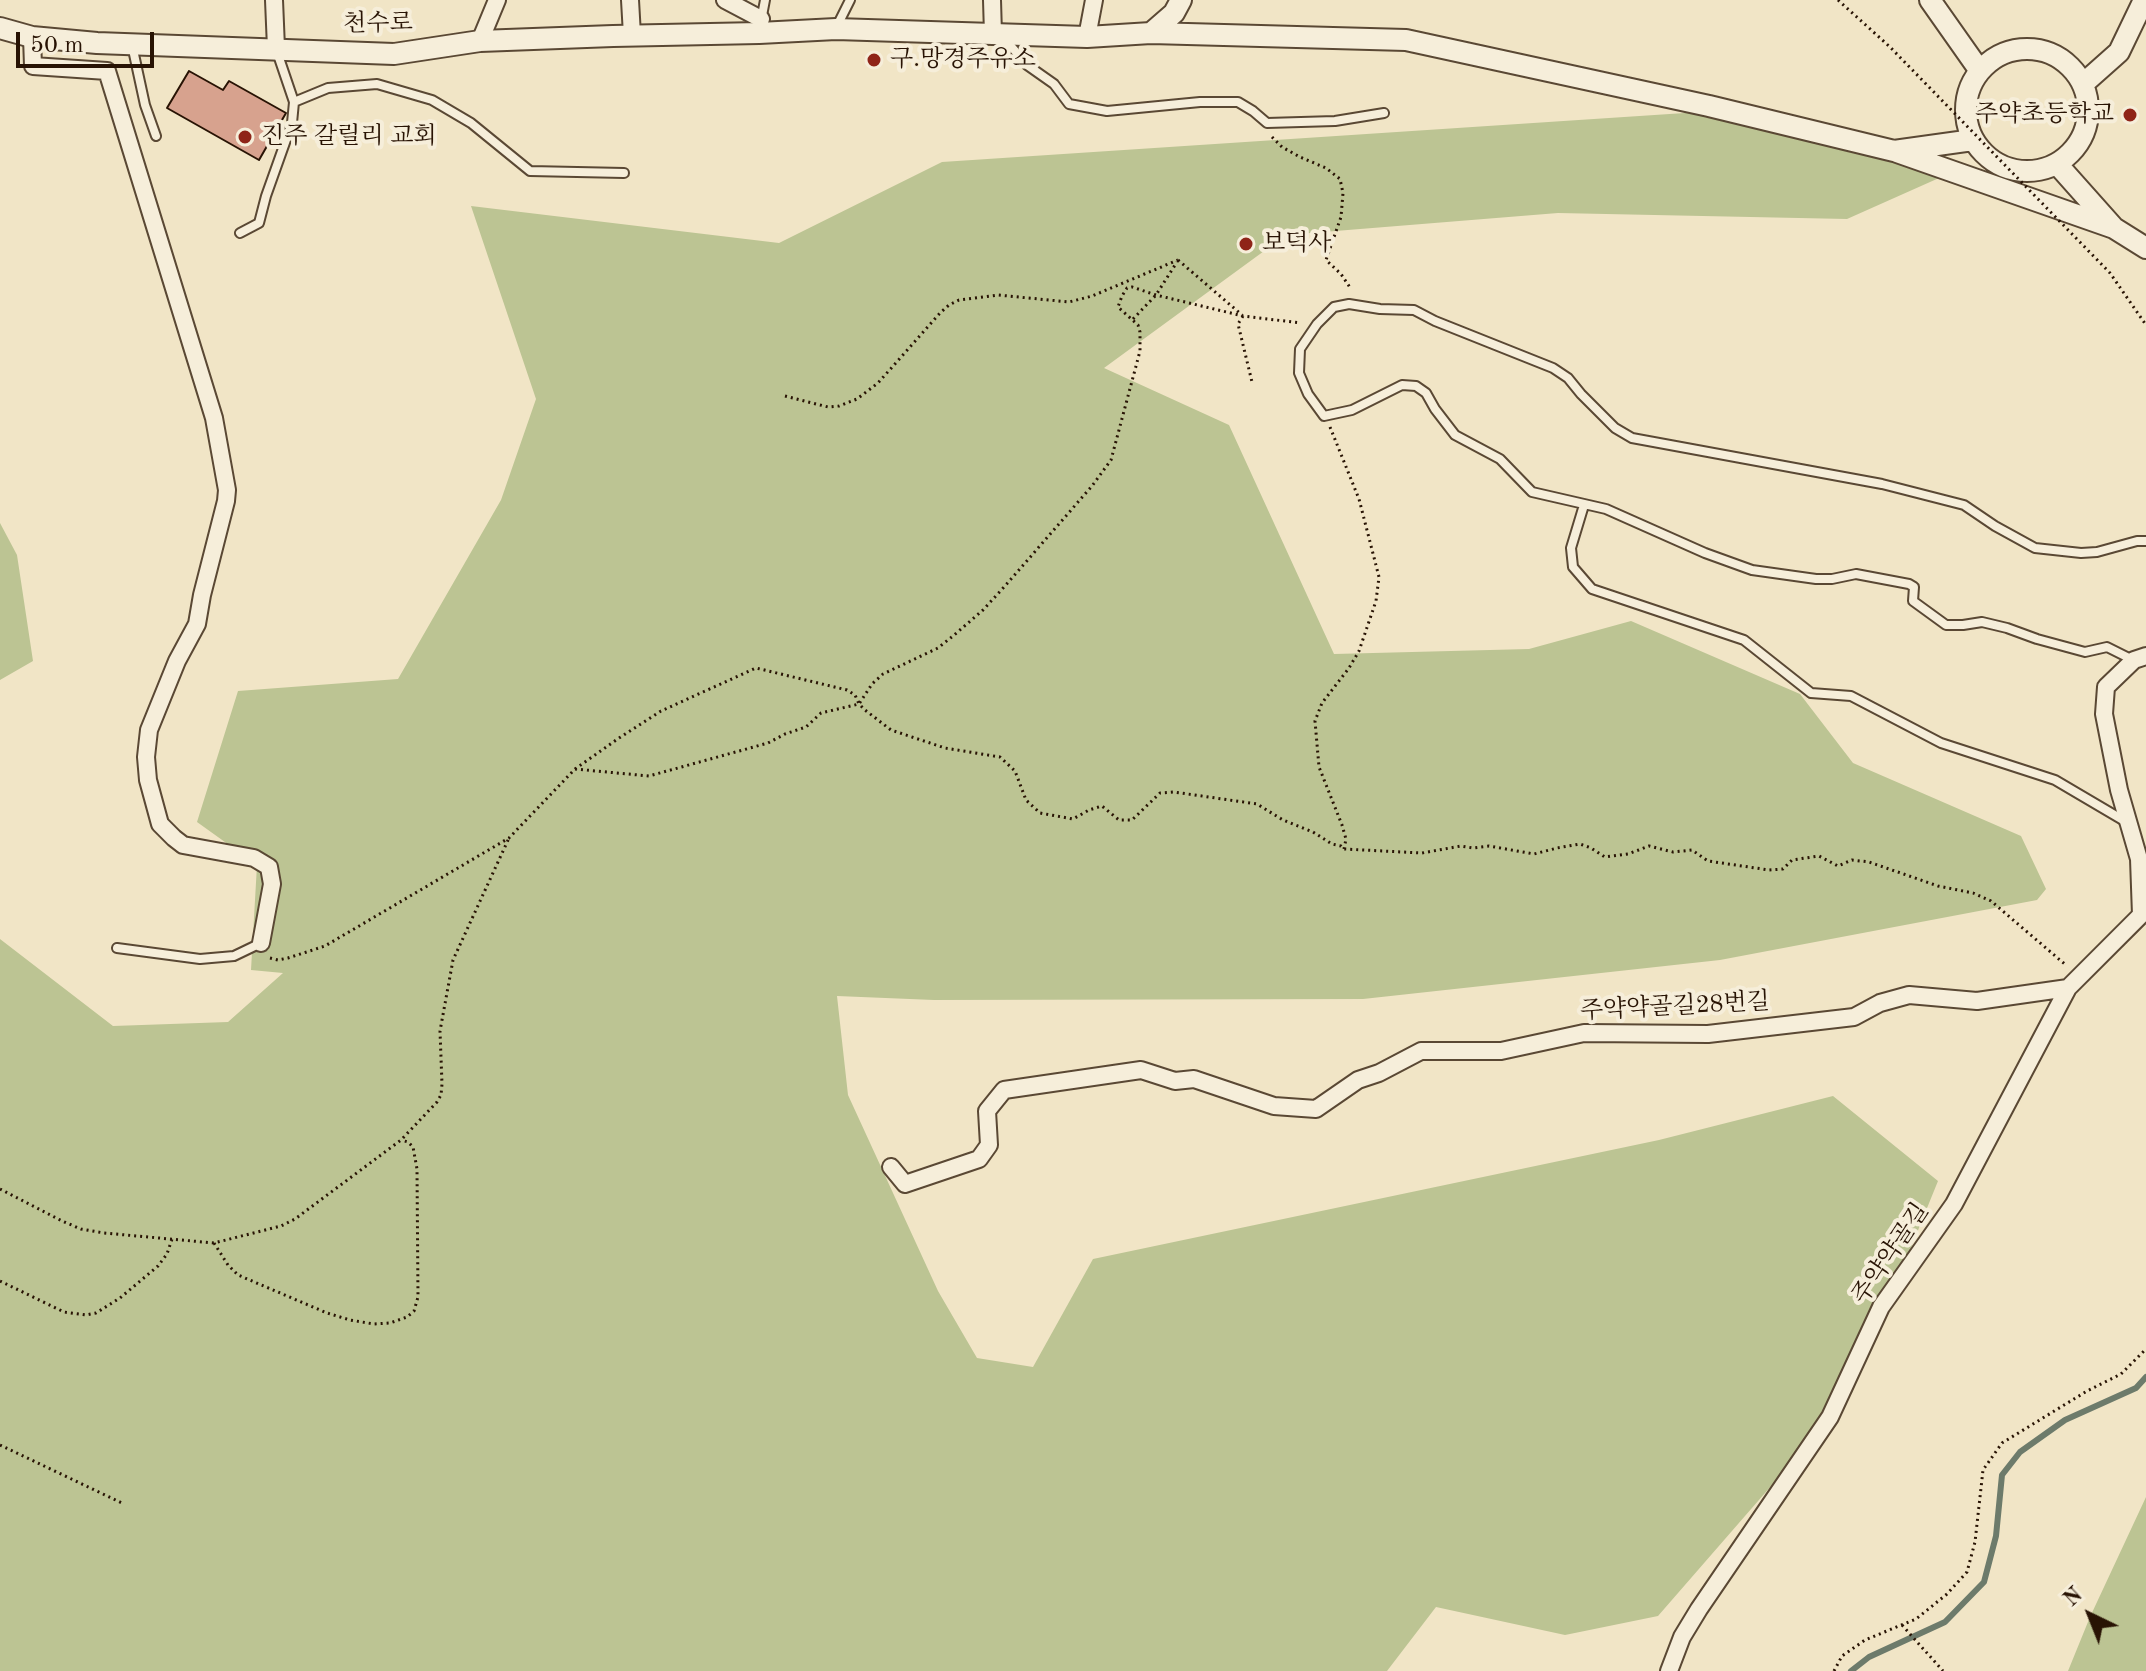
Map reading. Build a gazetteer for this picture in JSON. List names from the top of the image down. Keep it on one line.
{"streets":{"street":["천수로","주약약골길28번길","주약약골길"]},"crossings":[["주약약골길28번길","주약약골길"]],"places":["구.망경주유소","주약초등학교","진주 갈릴리 교회","보덕사"],"scale_bar":"50 m","north":"top left"}
